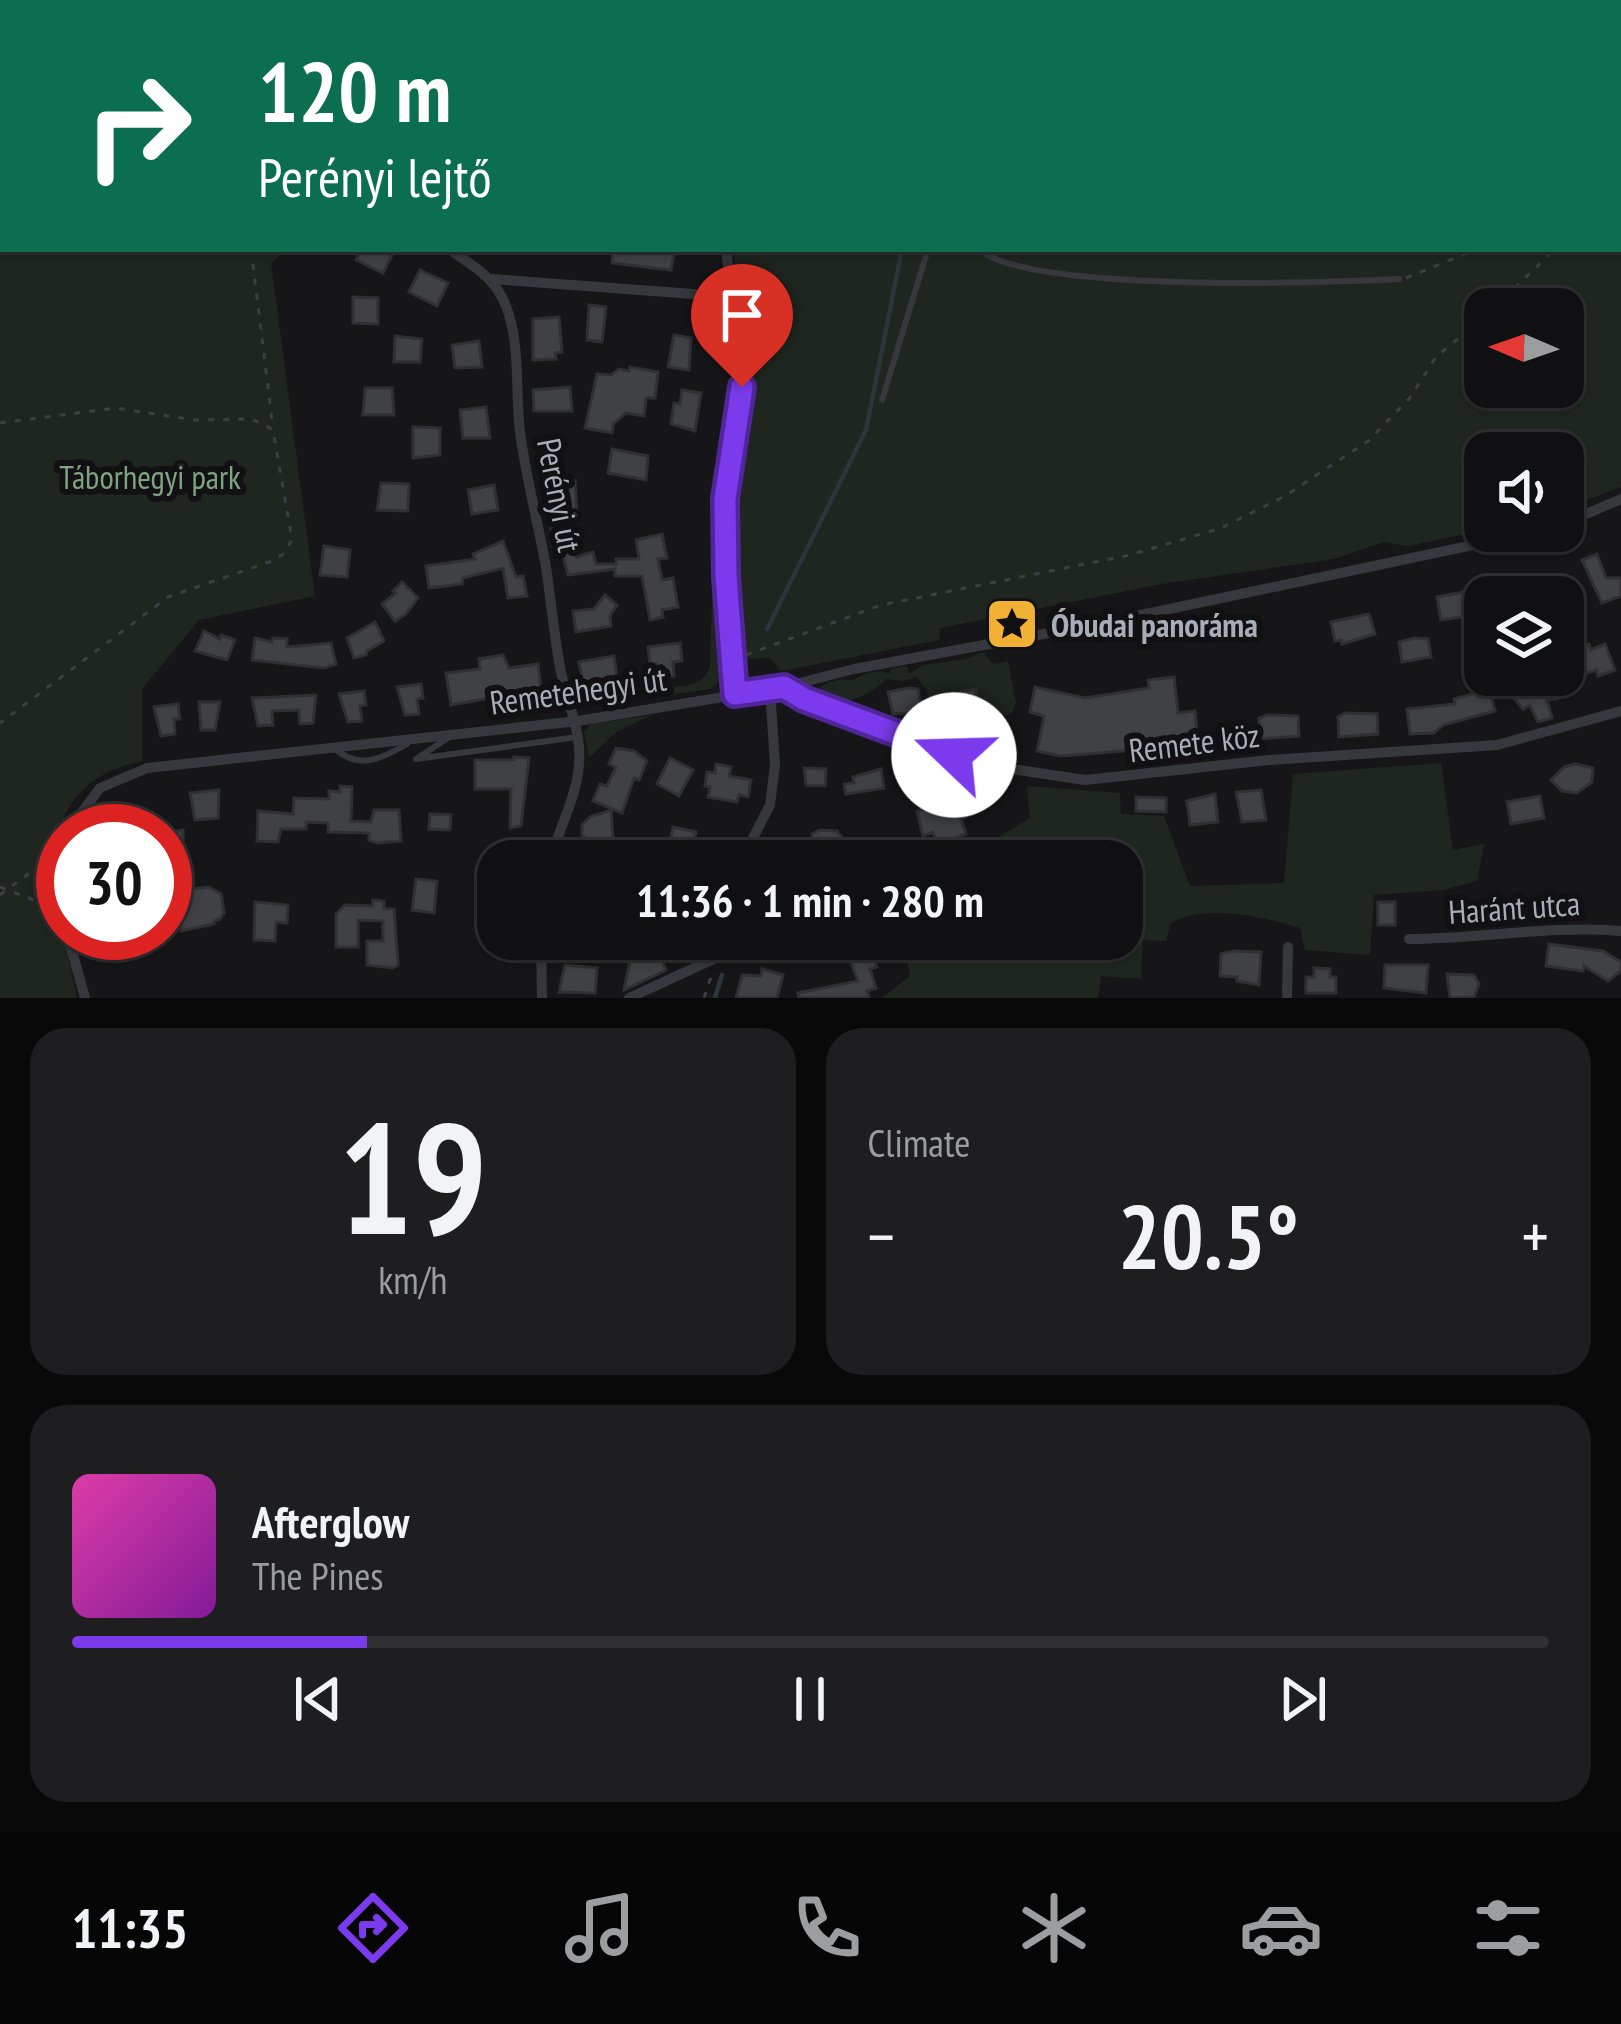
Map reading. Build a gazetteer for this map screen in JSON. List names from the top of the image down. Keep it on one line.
{"streets":{"street":["Perényi út","Remetehegyi út","Remete köz","Haránt utca"]},"crossings":[["Perényi út","Remetehegyi út"],["Remetehegyi út","Remete köz"]],"parks":["Táborhegyi park"],"places":{"place":["Óbudai panoráma"]},"north":"left","page":{"turn":["120 m","Perényi lejtő"],"limit":"30","trip":"11:36 · 1 min · 280 m","tile":[["19","km/h"],"Climate"],"heat":["−","20.5°","+"],"song":["Afterglow","The Pines"],"tabs":"11:35"}}
